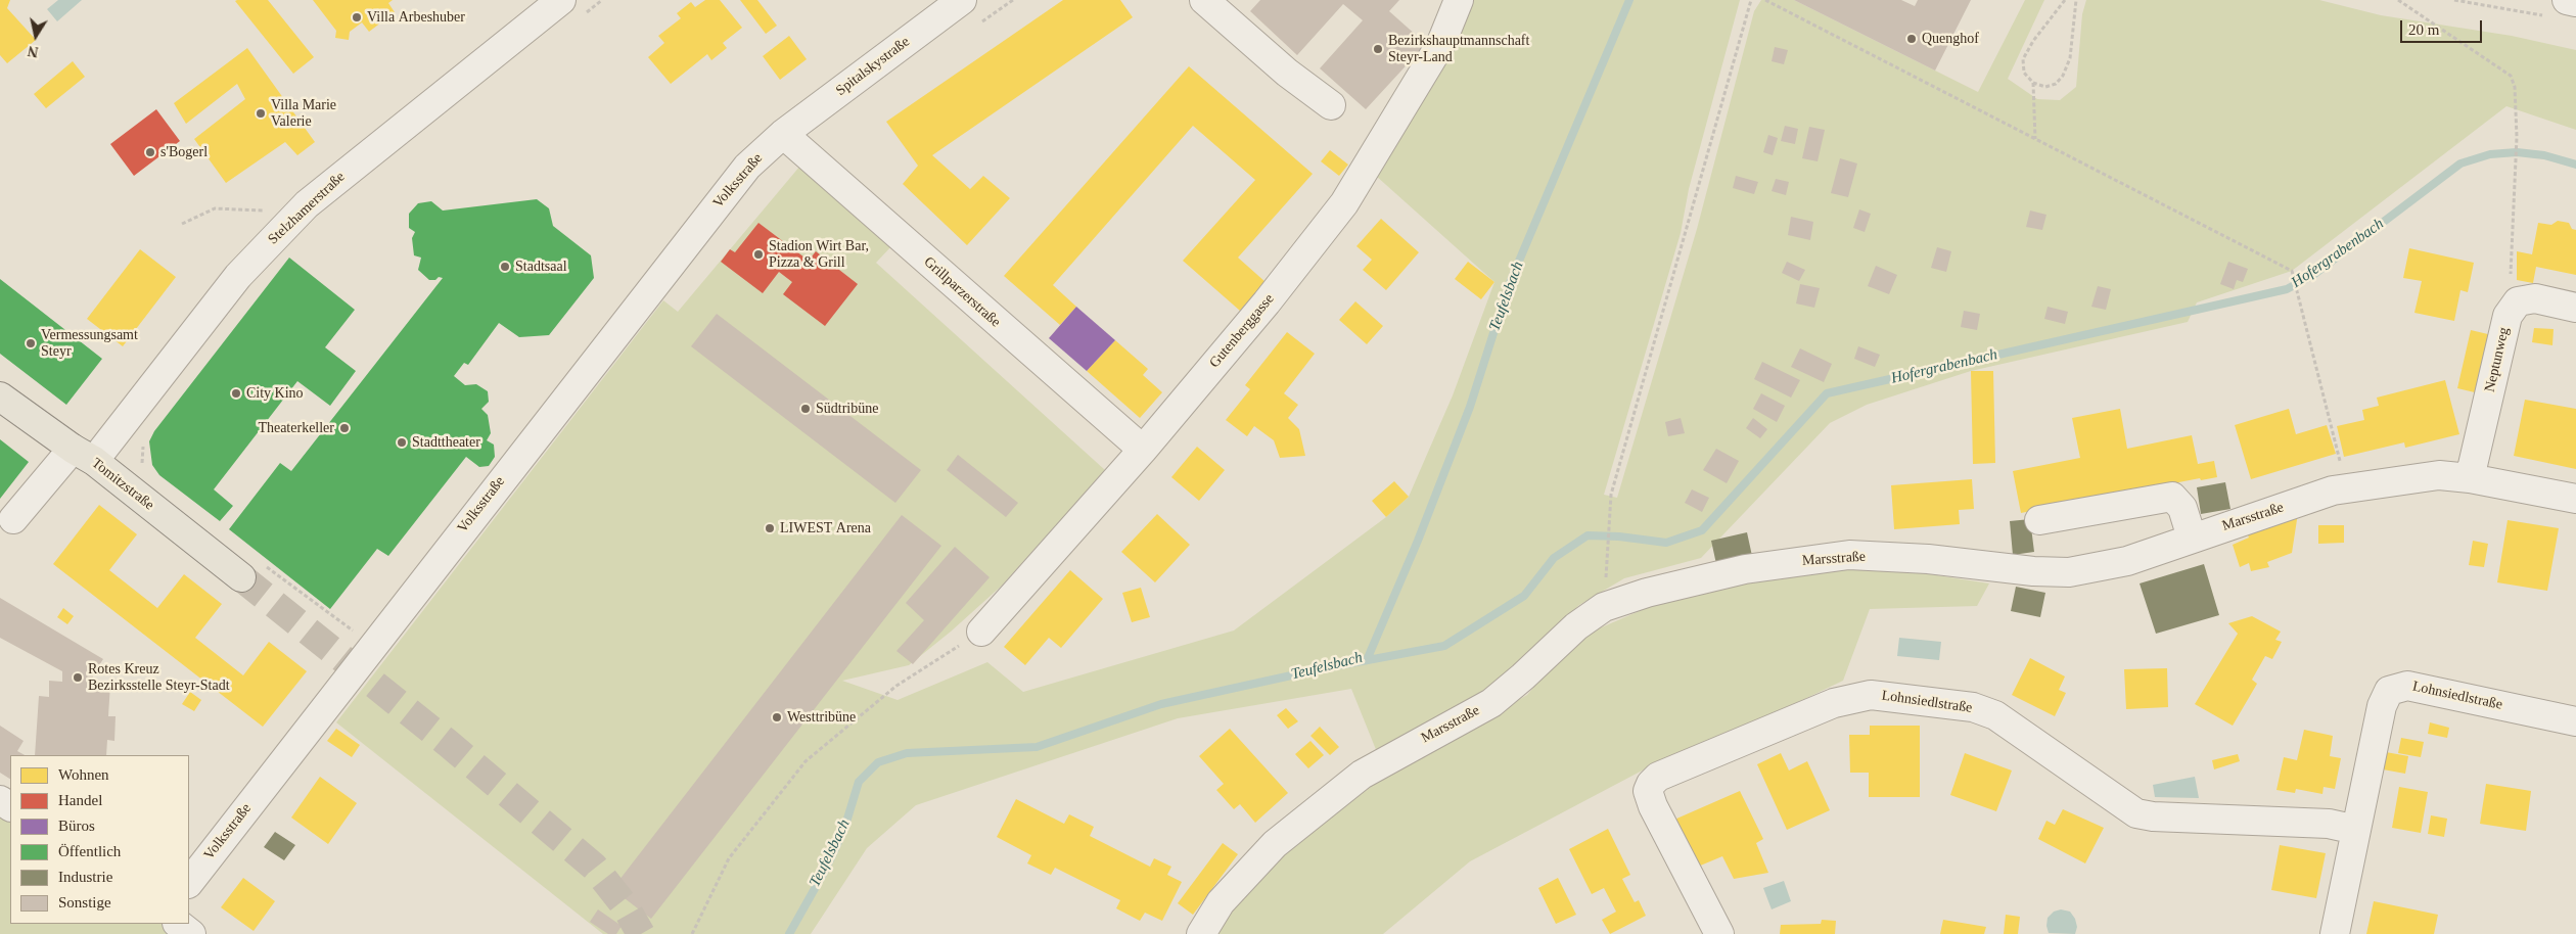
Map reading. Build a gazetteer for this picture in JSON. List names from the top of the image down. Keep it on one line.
{"streets":{"main road":["Tomitzstraße"],"street":["Spitalskystraße","Volksstraße","Stelzhamerstraße","Grillparzerstraße","Gutenberggasse","Neptunweg","Marsstraße","Lohnsiedlstraße"]},"crossings":[["Spitalskystraße","Volksstraße"],["Spitalskystraße","Grillparzerstraße"],["Volksstraße","Grillparzerstraße"],["Stelzhamerstraße","Tomitzstraße"],["Grillparzerstraße","Gutenberggasse"],["Neptunweg","Marsstraße"]],"water":["Hofergrabenbach","Teufelsbach"],"places":["Villa Arbeshuber","Quenghof","Bezirkshauptmannschaft Steyr-Land","Villa Marie Valerie","s'Bogerl","Stadion Wirt Bar, Pizza & Grill","Stadtsaal","Vermessungsamt Steyr","City Kino","Südtribüne","Theaterkeller","Stadttheater","LIWEST Arena","Rotes Kreuz Bezirksstelle Steyr-Stadt","Westtribüne"],"legend":["Wohnen","Handel","Büros","Öffentlich","Industrie","Sonstige"],"scale_bar":"20 m","north":"bottom"}
